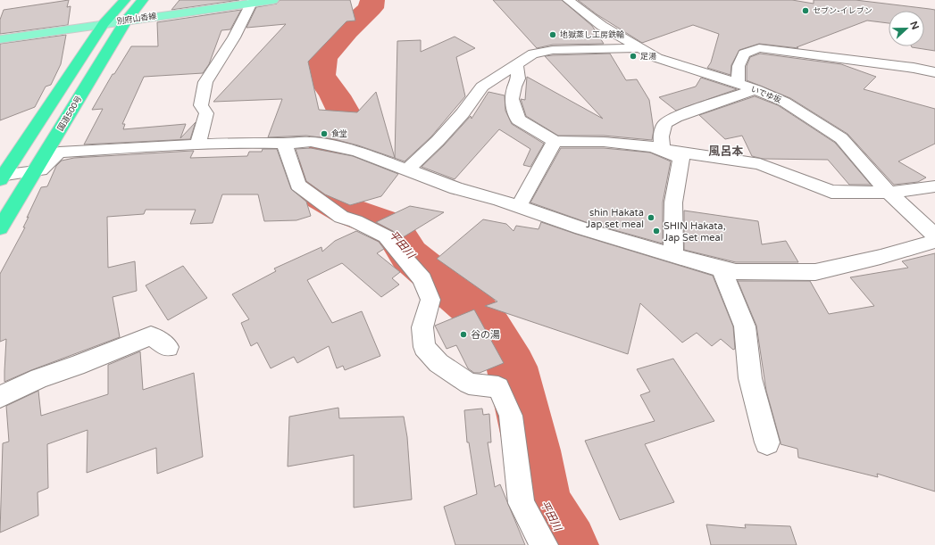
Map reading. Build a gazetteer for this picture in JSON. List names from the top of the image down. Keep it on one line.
{"streets":{"highway":["国道500号"],"main road":["別府山香線"],"street":["いでゆ坂"]},"crossings":[["別府山香線","国道500号"]],"districts":["風呂本"],"water":["平田川"],"places":["セブン-イレブン","地獄蒸し工房鉄輪","足湯","食堂","shin Hakata Jap set meal","SHIN Hakata, Jap Set meal","谷の湯"],"north":"right"}
